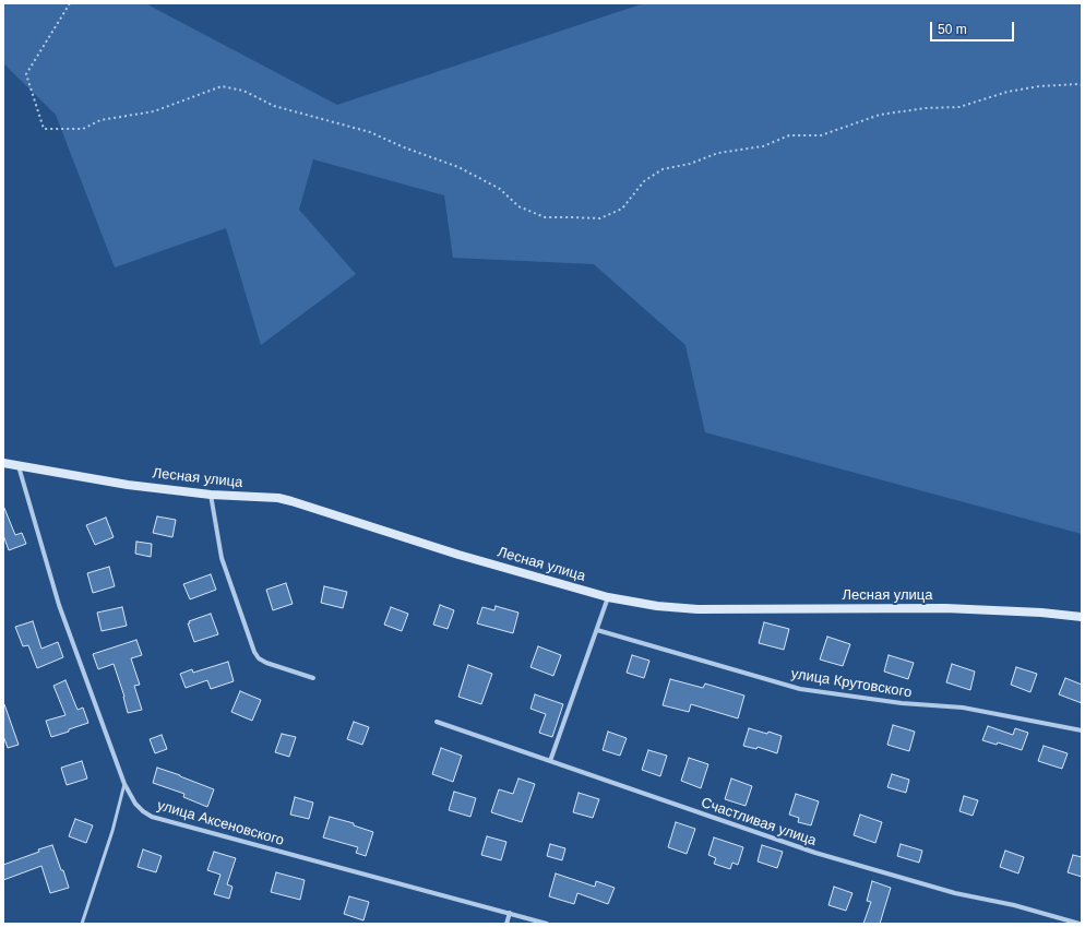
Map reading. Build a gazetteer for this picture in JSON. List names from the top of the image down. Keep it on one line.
{"streets":{"main road":["Лесная улица"],"street":["улица Крутовского","Счастливая улица","улица Аксеновского"]},"crossings":[["Лесная улица","улица Аксеновского"]],"scale_bar":"50 m"}
